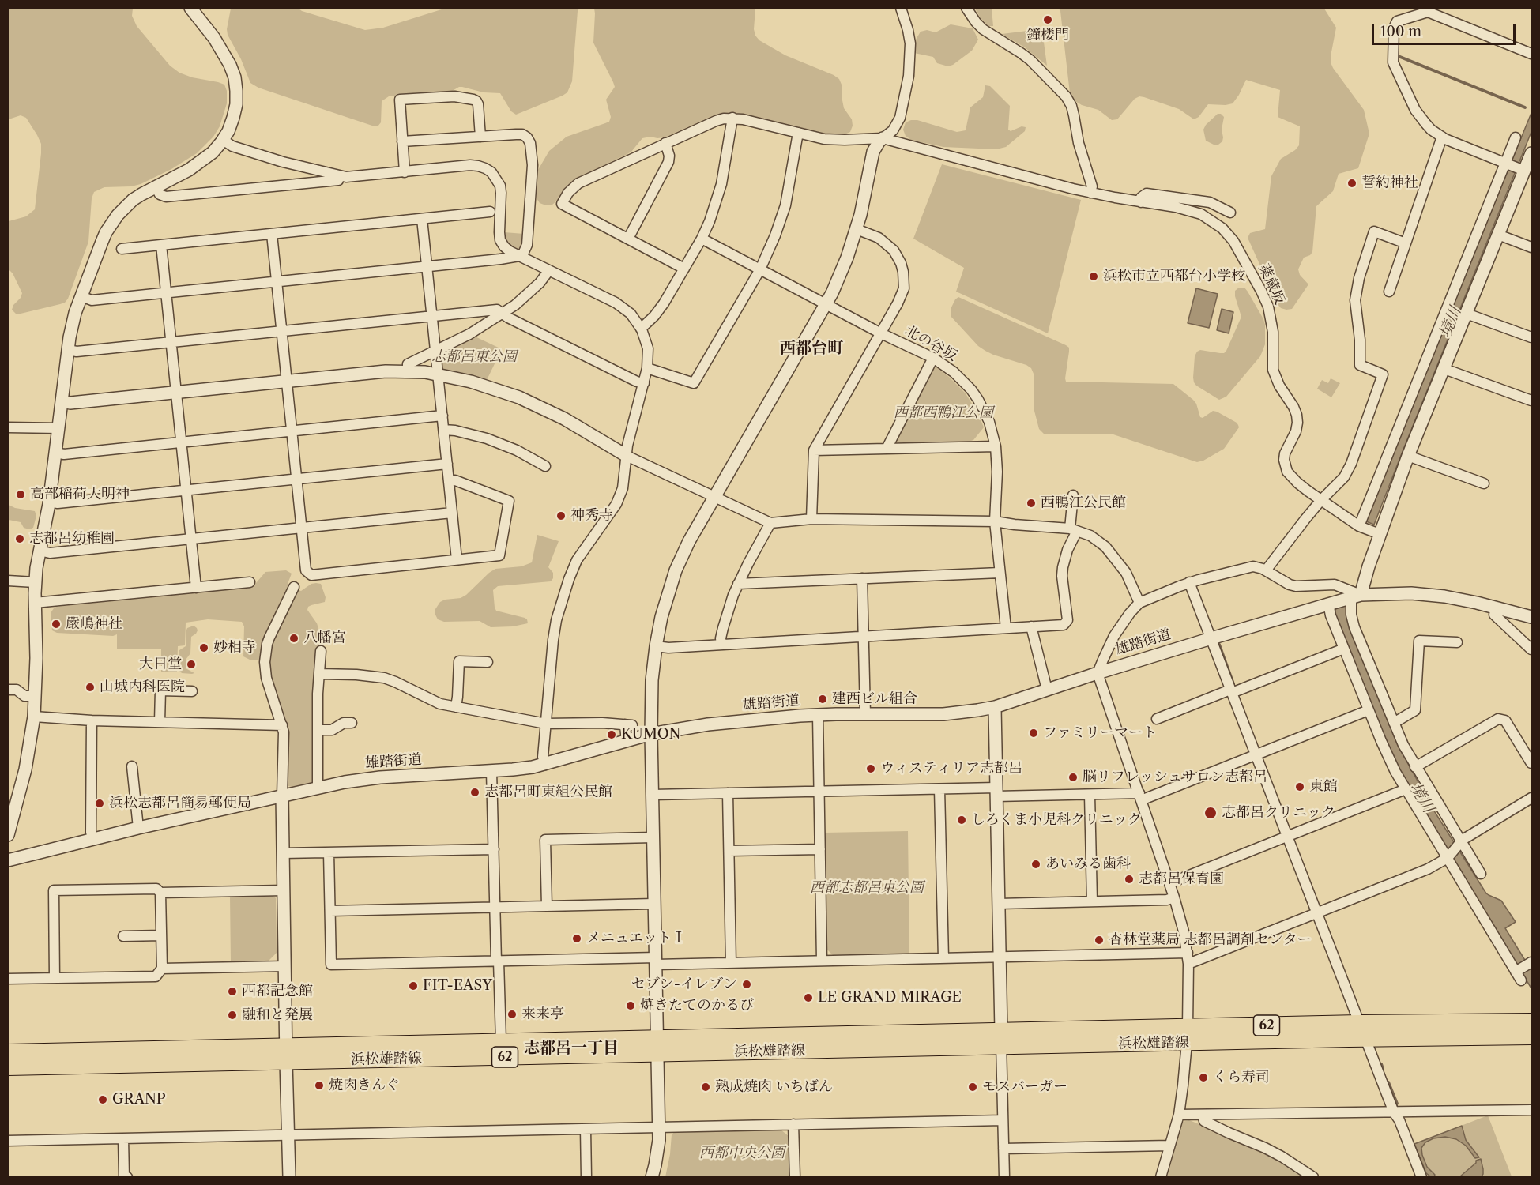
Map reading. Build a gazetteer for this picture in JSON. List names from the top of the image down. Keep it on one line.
{"streets":{"main road":["62","浜松雄踏線"],"street":["薬蔵坂","北の谷坂","雄踏街道"]},"districts":["西都台町","志都呂一丁目"],"water":["境川"],"parks":["志都呂東公園","西都西鴨江公園","西都志都呂東公園","西都中央公園"],"places":["鐘楼門","誓約神社","浜松市立西都台小学校","高部稲荷大明神","西鴨江公民館","神秀寺","志都呂幼稚園","嚴嶋神社","八幡宮","妙相寺","大日堂","山城内科医院","建西ビル組合","ファミリーマート","KUMON","ウィスティリア志都呂","脳リフレッシュサロン志都呂","東館","志都呂町東組公民館","浜松志都呂簡易郵便局","志都呂クリニック","しろくま小児科クリニック","あいみる歯科","志都呂保育園","メニュエットⅠ","杏林堂薬局 志都呂調剤センター","セブン-イレブン","FIT-EASY","西都記念館","LE GRAND MIRAGE","焼きたてのかるび","来来亭","融和と発展","くら寿司","焼肉きんぐ","熟成焼肉 いちばん","モスバーガー","GRANP"],"scale_bar":"100 m"}
